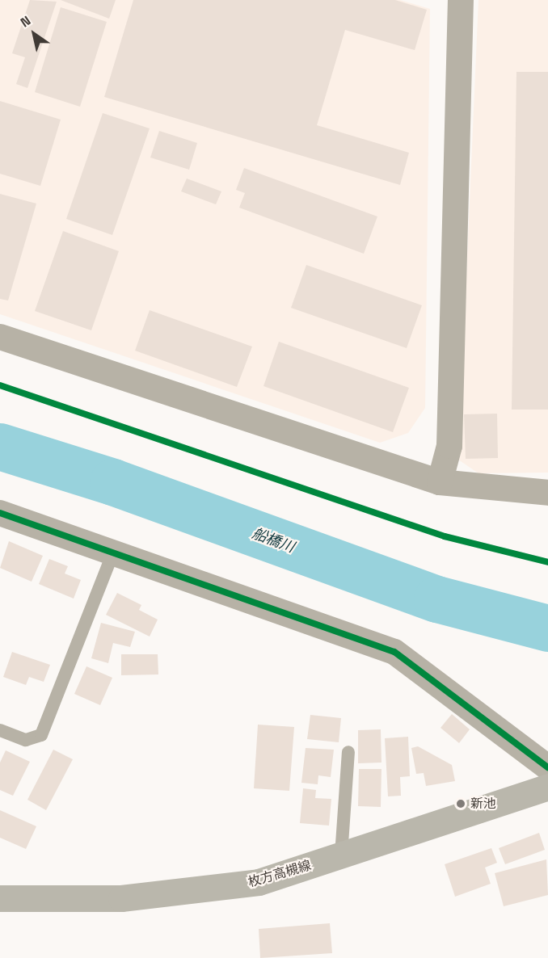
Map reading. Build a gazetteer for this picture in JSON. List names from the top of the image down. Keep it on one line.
{"streets":{"main road":["枚方高槻線"]},"water":["船橋川"],"places":["新池"],"north":"top left"}
